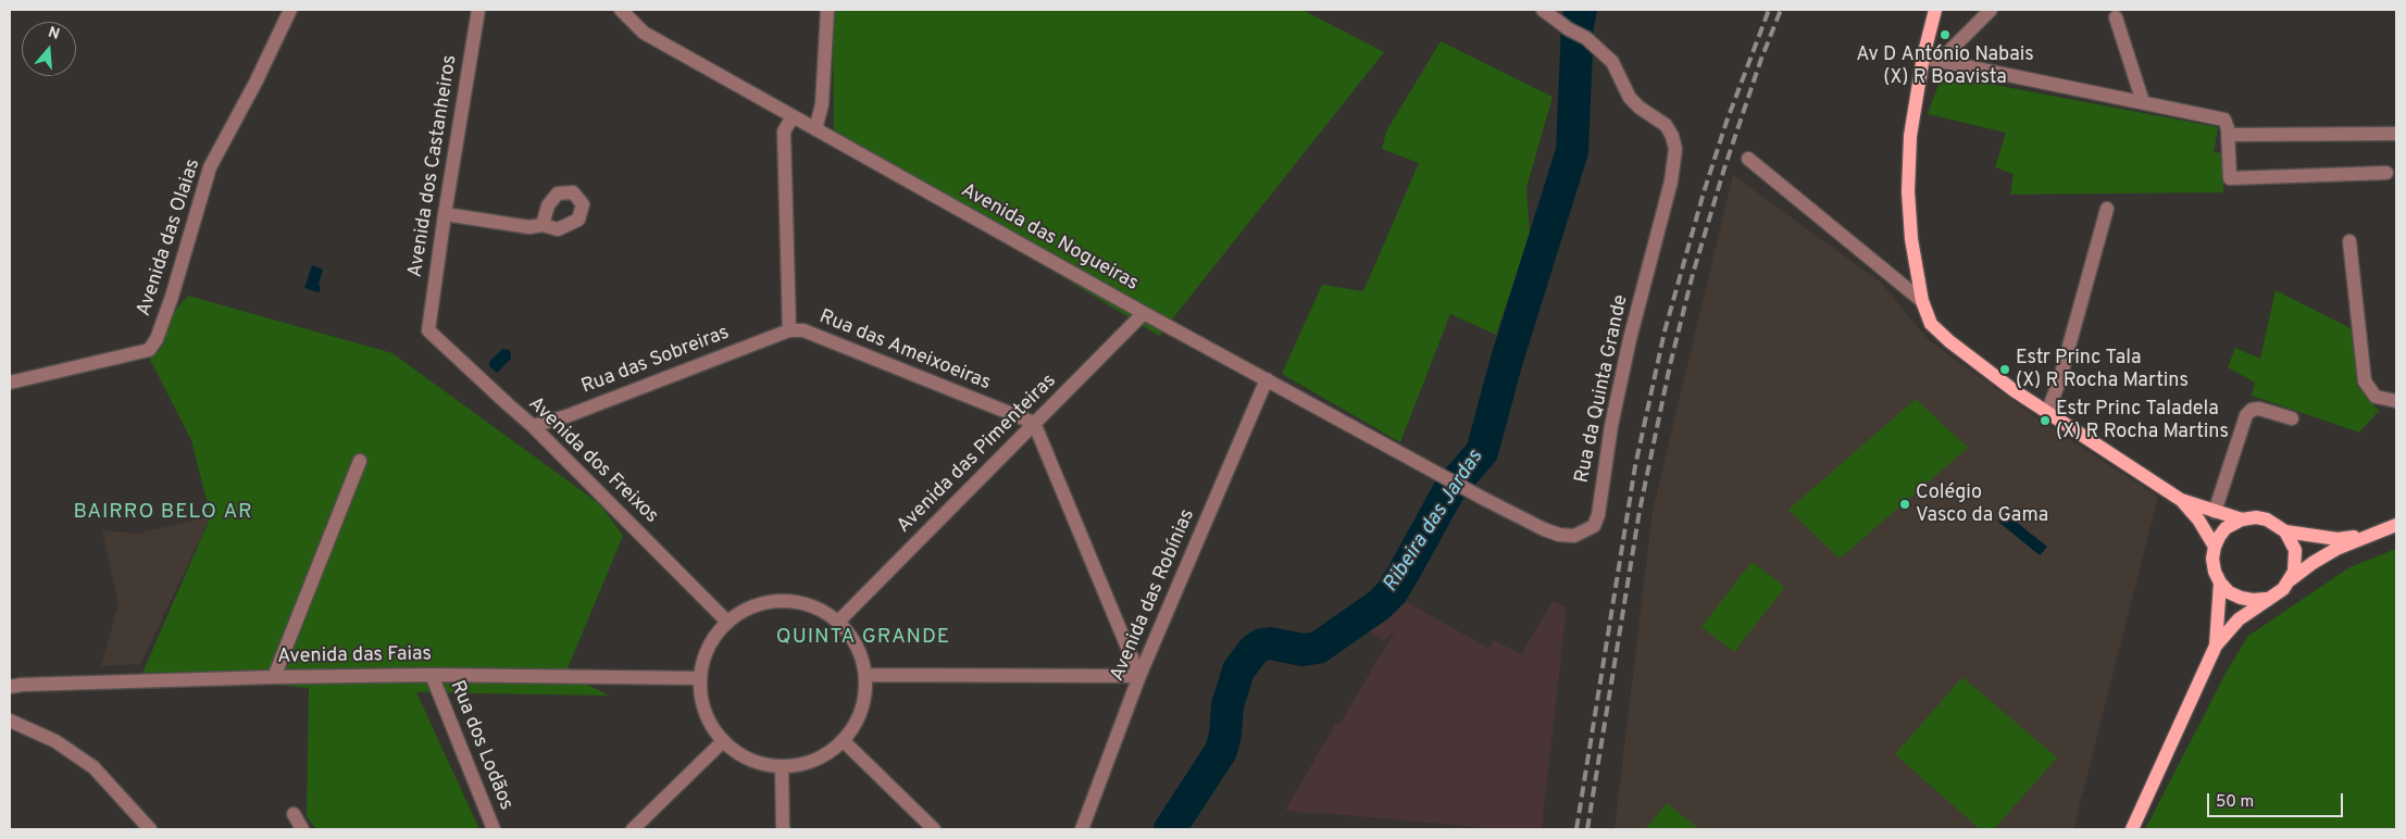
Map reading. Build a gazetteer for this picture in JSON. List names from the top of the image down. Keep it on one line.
{"streets":{"street":["Avenida dos Castanheiros","Avenida das Olaias","Avenida das Nogueiras","Rua das Ameixoeiras","Rua das Sobreiras","Rua da Quinta Grande","Avenida das Pimenteiras","Avenida dos Freixos","Avenida das Robínias","Avenida das Faias","Rua dos Lodãos"]},"crossings":[["Avenida dos Castanheiros","Avenida dos Freixos"],["Avenida das Nogueiras","Rua da Quinta Grande"],["Avenida das Nogueiras","Avenida das Pimenteiras"],["Avenida das Nogueiras","Avenida das Robínias"],["Rua das Ameixoeiras","Rua das Sobreiras"],["Rua das Ameixoeiras","Avenida das Pimenteiras"],["Rua das Sobreiras","Avenida dos Freixos"],["Avenida das Pimenteiras","Avenida dos Freixos"],["Avenida das Pimenteiras","Avenida das Faias"],["Avenida dos Freixos","Avenida das Faias"],["Avenida das Faias","Rua dos Lodãos"]],"districts":["BAIRRO BELO AR","QUINTA GRANDE"],"water":["Ribeira das Jardas"],"places":["Av D António Nabais (X) R Boavista","Estr Princ Tala (X) R Rocha Martins","Estr Princ Taladela (X) R Rocha Martins","Colégio Vasco da Gama"],"scale_bar":"50 m","north":"top"}
